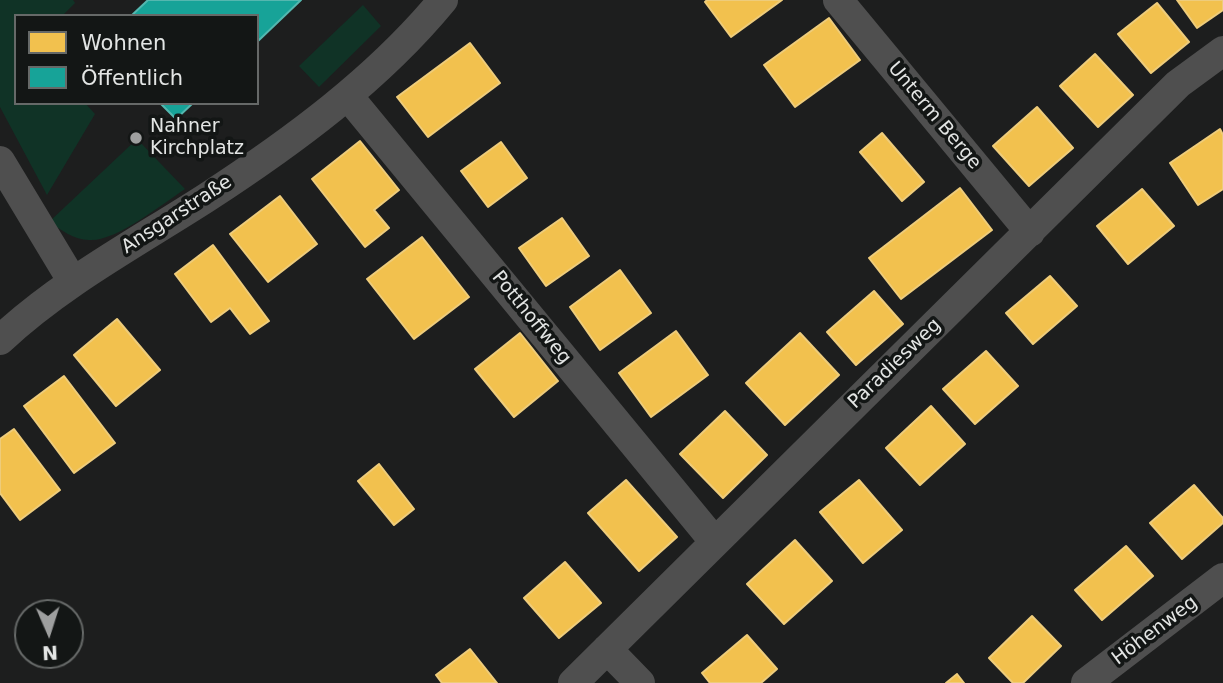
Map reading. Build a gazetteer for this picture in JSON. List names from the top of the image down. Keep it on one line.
{"streets":{"street":["Unterm Berge","Ansgarstraße","Potthoffweg","Paradiesweg","Höhenweg"]},"crossings":[["Unterm Berge","Paradiesweg"],["Ansgarstraße","Potthoffweg"],["Potthoffweg","Paradiesweg"]],"places":["Nahner Kirchplatz"],"legend":["Wohnen","Öffentlich"],"north":"bottom"}
